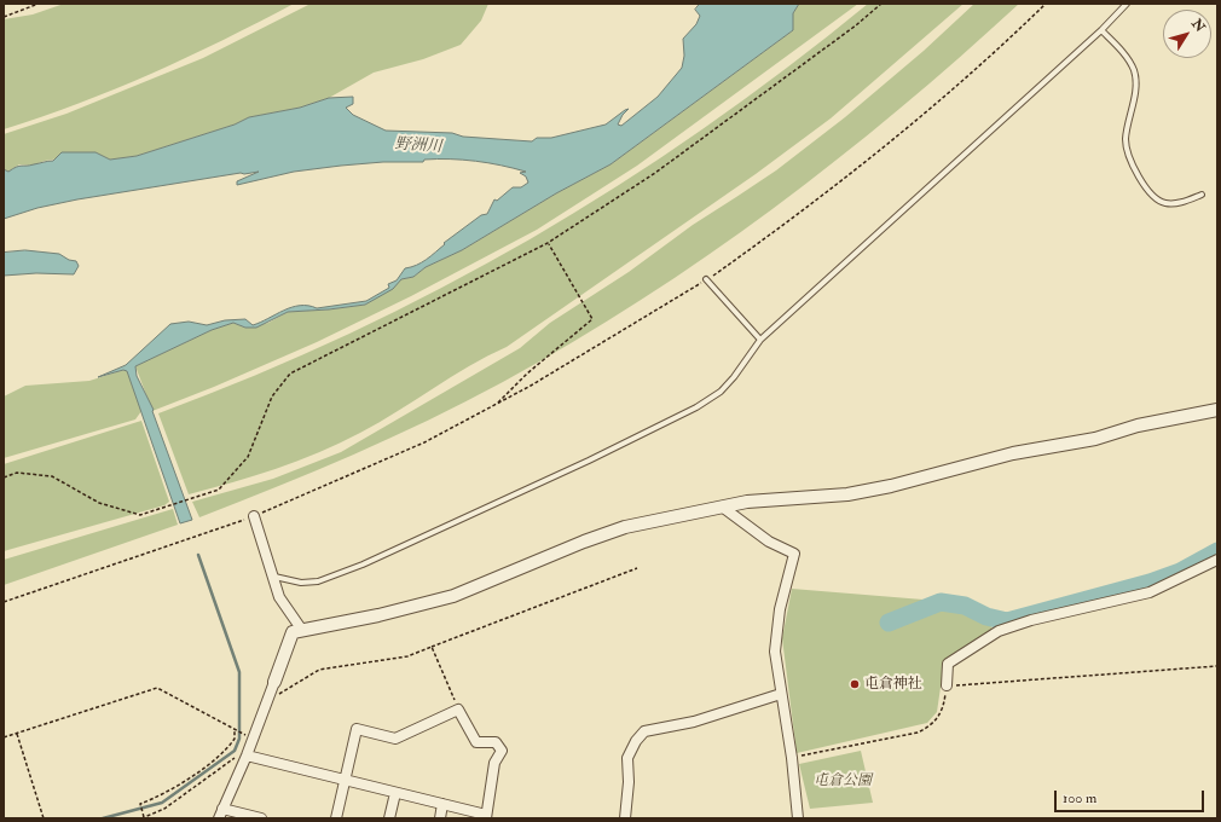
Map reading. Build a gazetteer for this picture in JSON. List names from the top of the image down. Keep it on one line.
{"water":["野洲川"],"parks":["屯倉公園"],"places":["屯倉神社"],"scale_bar":"100 m","north":"top right"}
